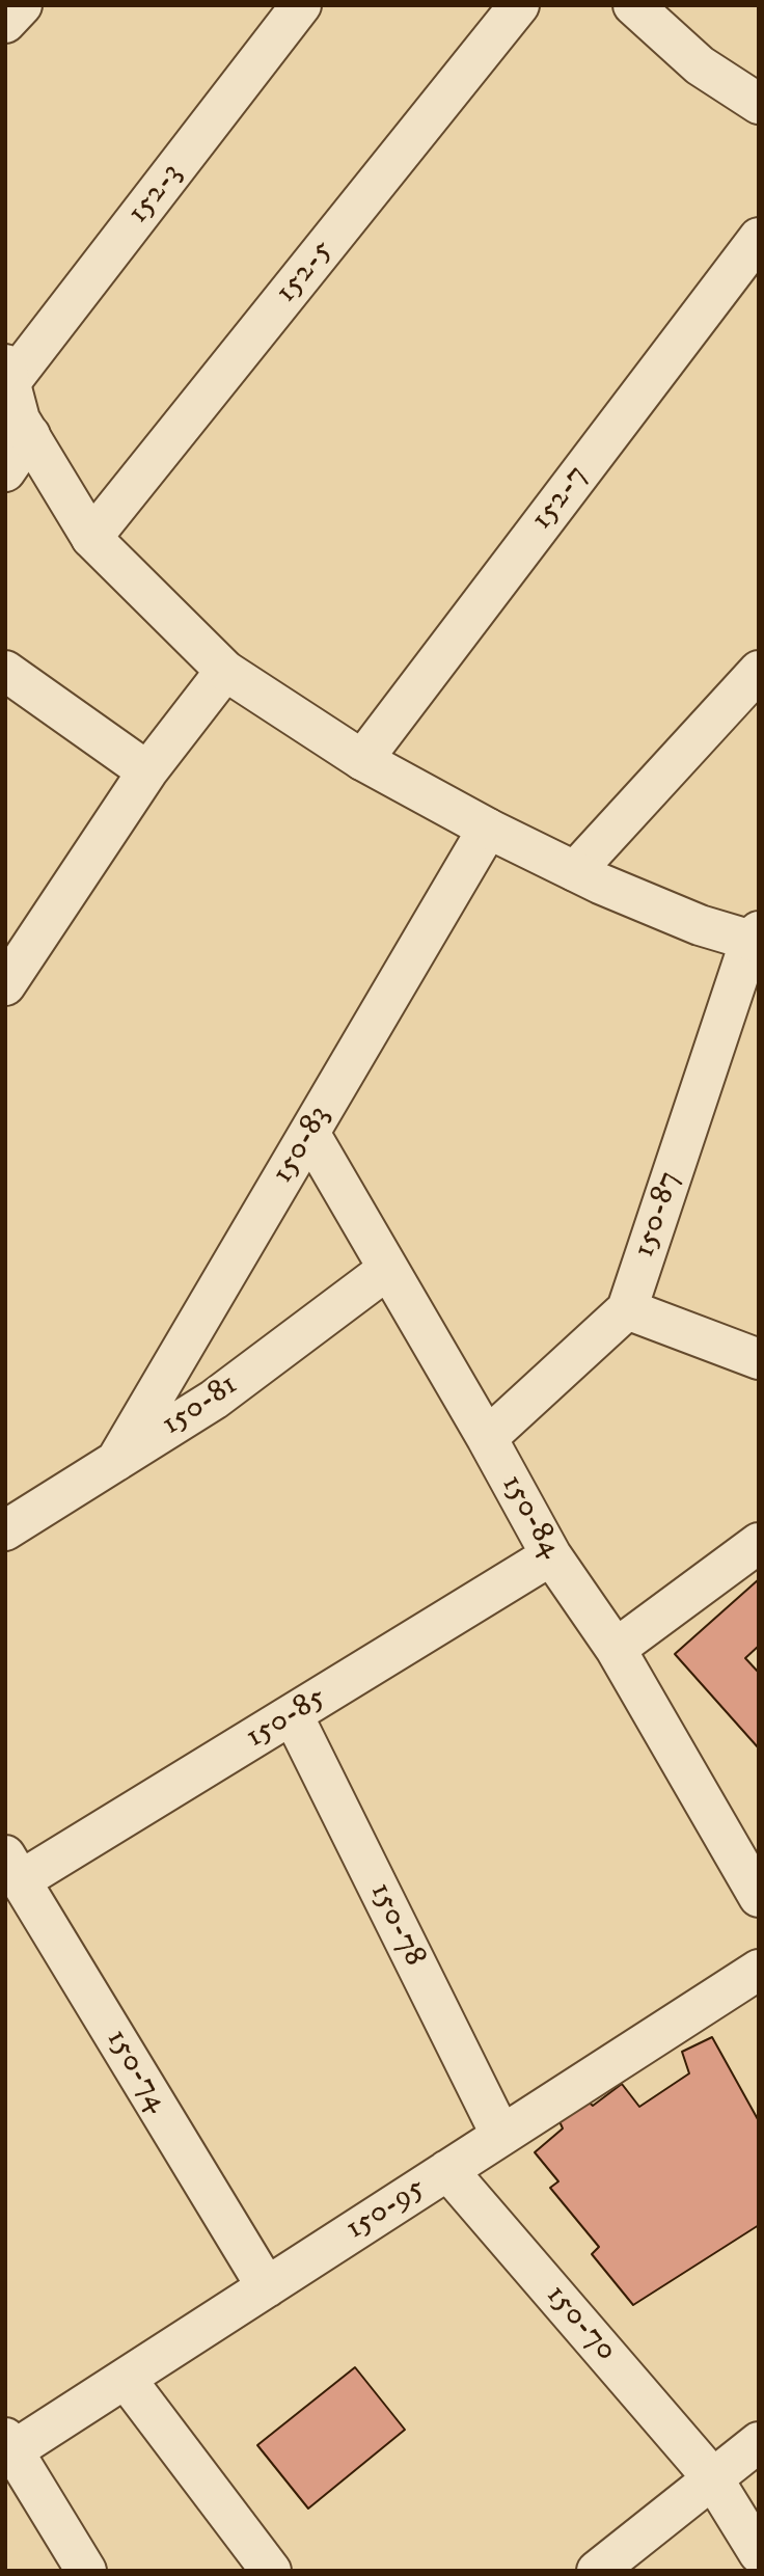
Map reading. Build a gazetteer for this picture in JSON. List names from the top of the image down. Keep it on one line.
{"streets":{"street":["152-3","152-5","152-7","150-83","150-87","150-81","150-84","150-85","150-78","150-74","150-95","150-70"]},"crossings":[["150-83","150-81"],["150-83","150-84"],["150-87","150-84"],["150-81","150-84"],["150-84","150-85"],["150-85","150-78"],["150-85","150-74"],["150-78","150-95"],["150-74","150-95"],["150-95","150-70"]]}
